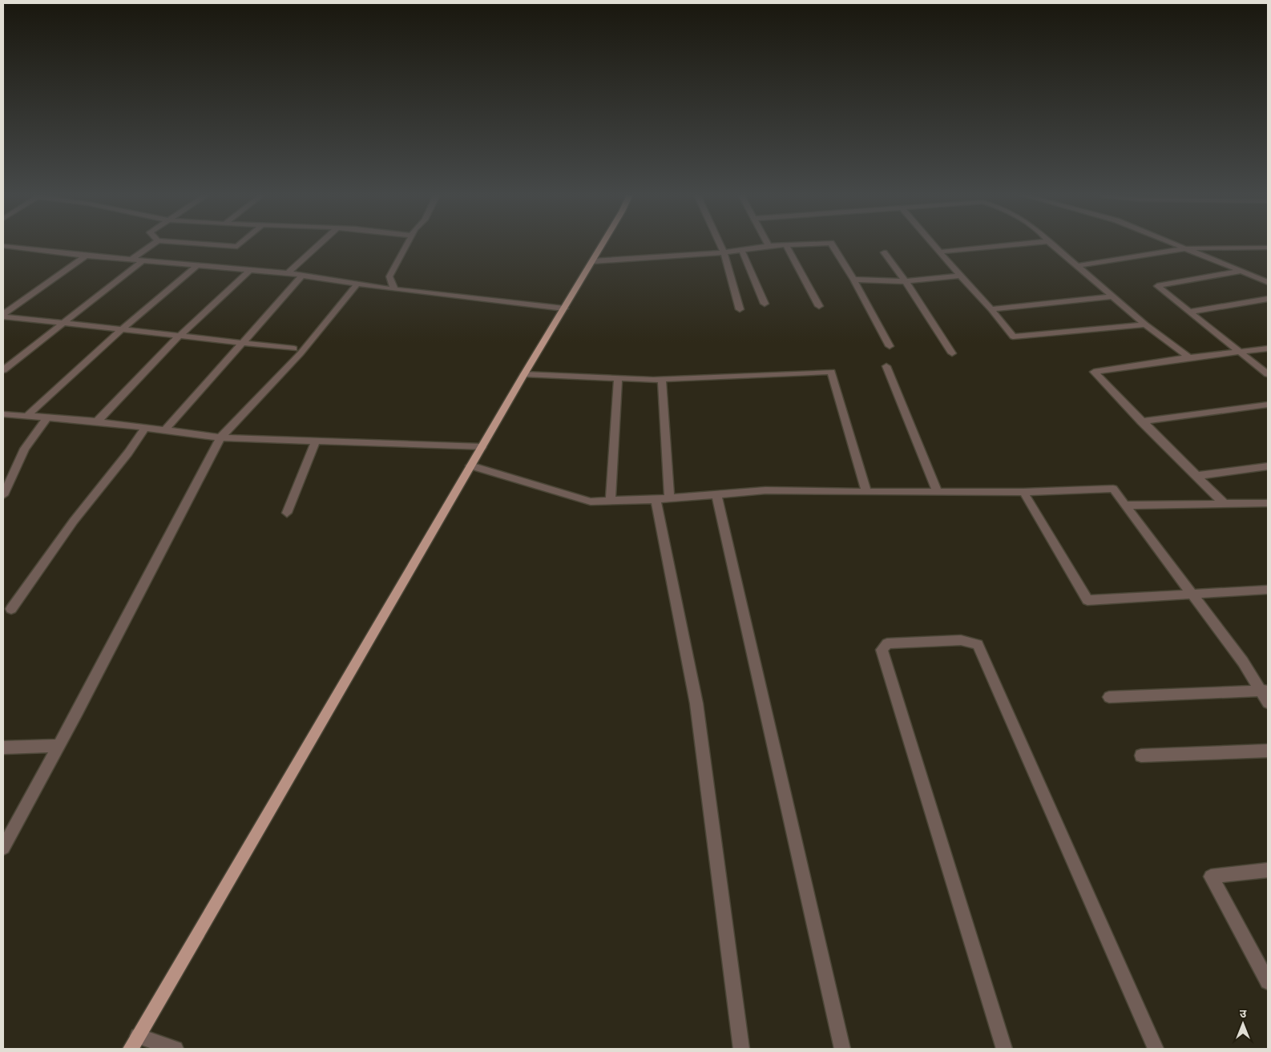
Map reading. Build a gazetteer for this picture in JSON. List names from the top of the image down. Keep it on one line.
{"north":"top"}
